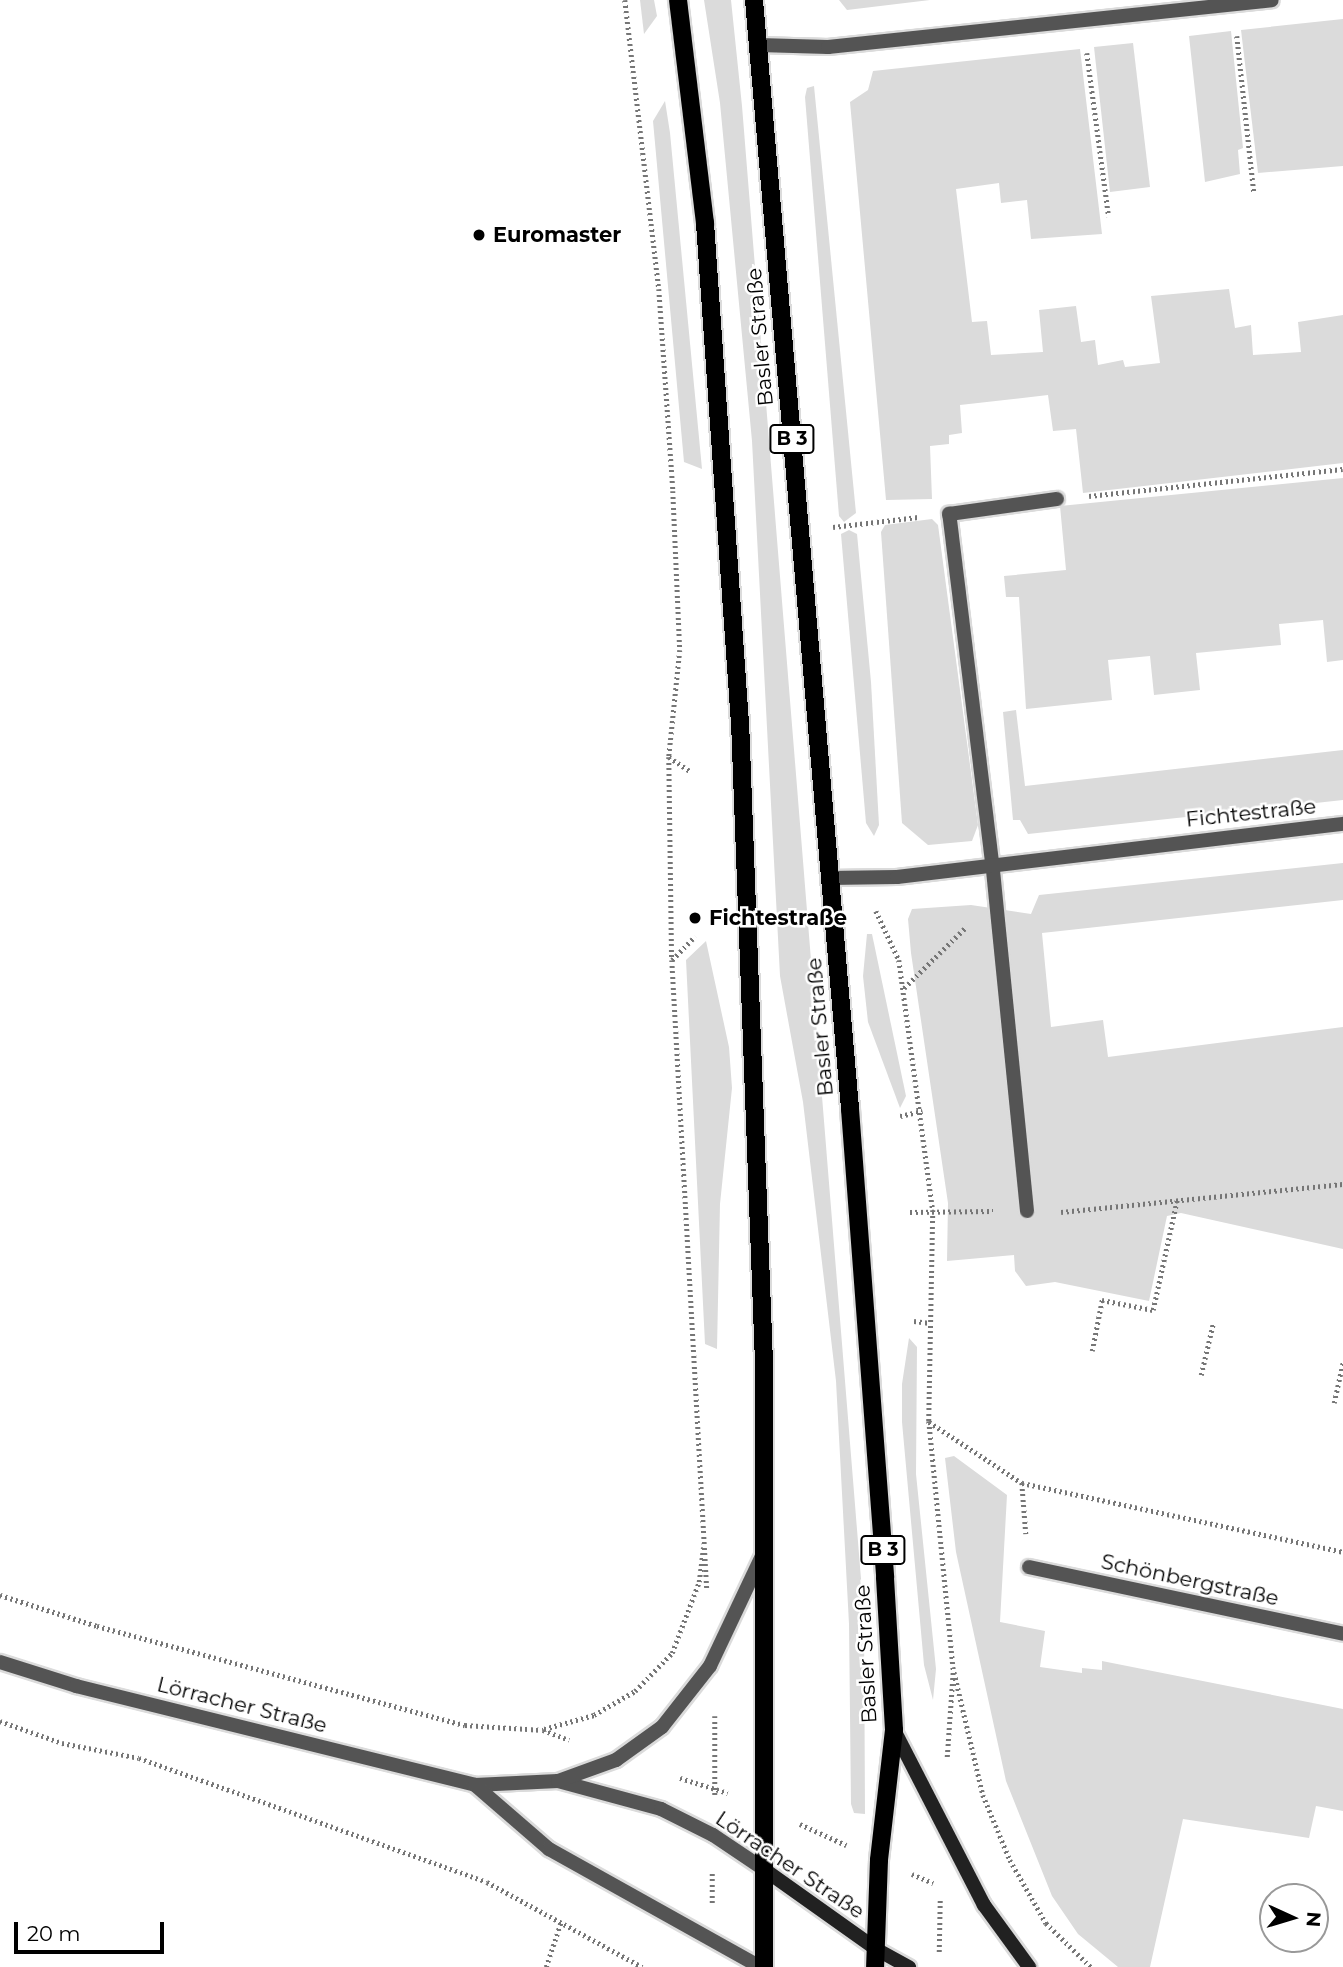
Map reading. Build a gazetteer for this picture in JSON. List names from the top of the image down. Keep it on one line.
{"streets":{"main road":["Basler Straße","B 3","Lörracher Straße"],"street":["Fichtestraße","Schönbergstraße"]},"crossings":[["Basler Straße","Fichtestraße"],["Basler Straße","Lörracher Straße"]],"places":["Euromaster","Fichtestraße"],"scale_bar":"20 m","north":"right"}
